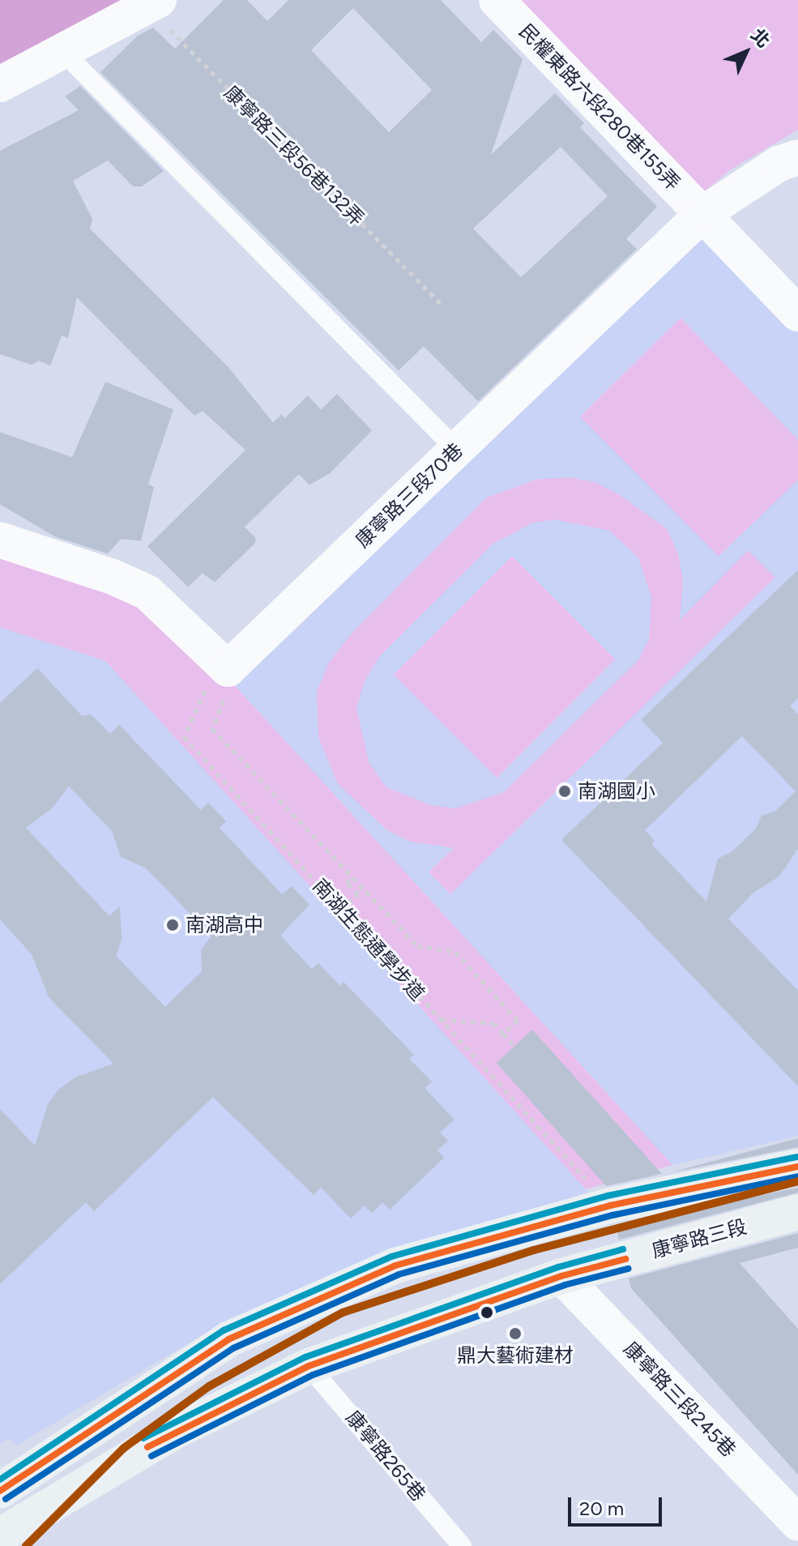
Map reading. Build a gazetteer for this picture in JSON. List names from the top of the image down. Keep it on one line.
{"streets":{"main road":["康寧路三段"],"street":["民權東路六段280巷155弄","康寧路三段70巷","康寧路三段245巷"],"lane":["康寧路265巷"],"path":["康寧路三段56巷132弄","南湖生態通學步道"]},"crossings":[["民權東路六段280巷155弄","康寧路三段70巷"],["康寧路三段70巷","南湖生態通學步道"],["康寧路三段","康寧路三段245巷"],["康寧路三段","康寧路265巷"]],"places":["南湖國小","南湖高中","鼎大藝術建材"],"scale_bar":"20 m","north":"top right"}
